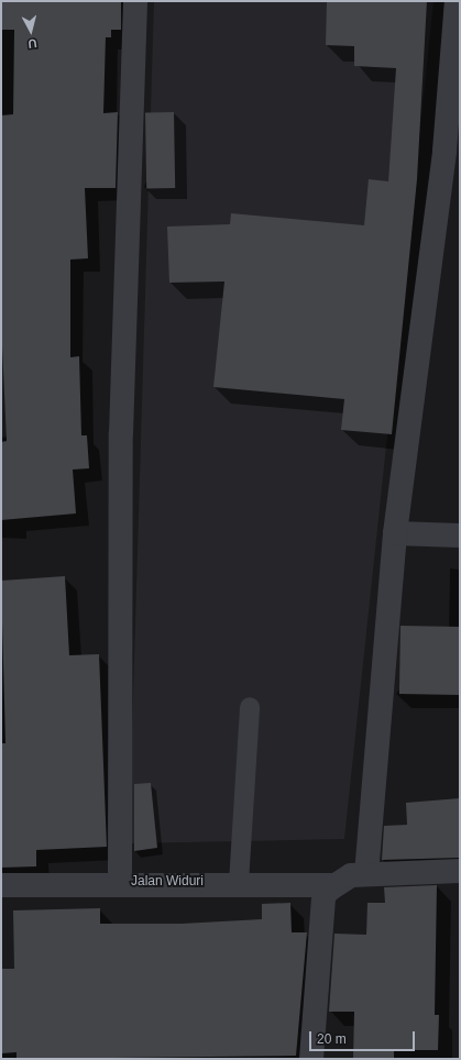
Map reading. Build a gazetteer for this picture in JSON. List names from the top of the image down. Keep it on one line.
{"streets":{"street":["Jalan Widuri"]},"scale_bar":"20 m","north":"bottom"}
